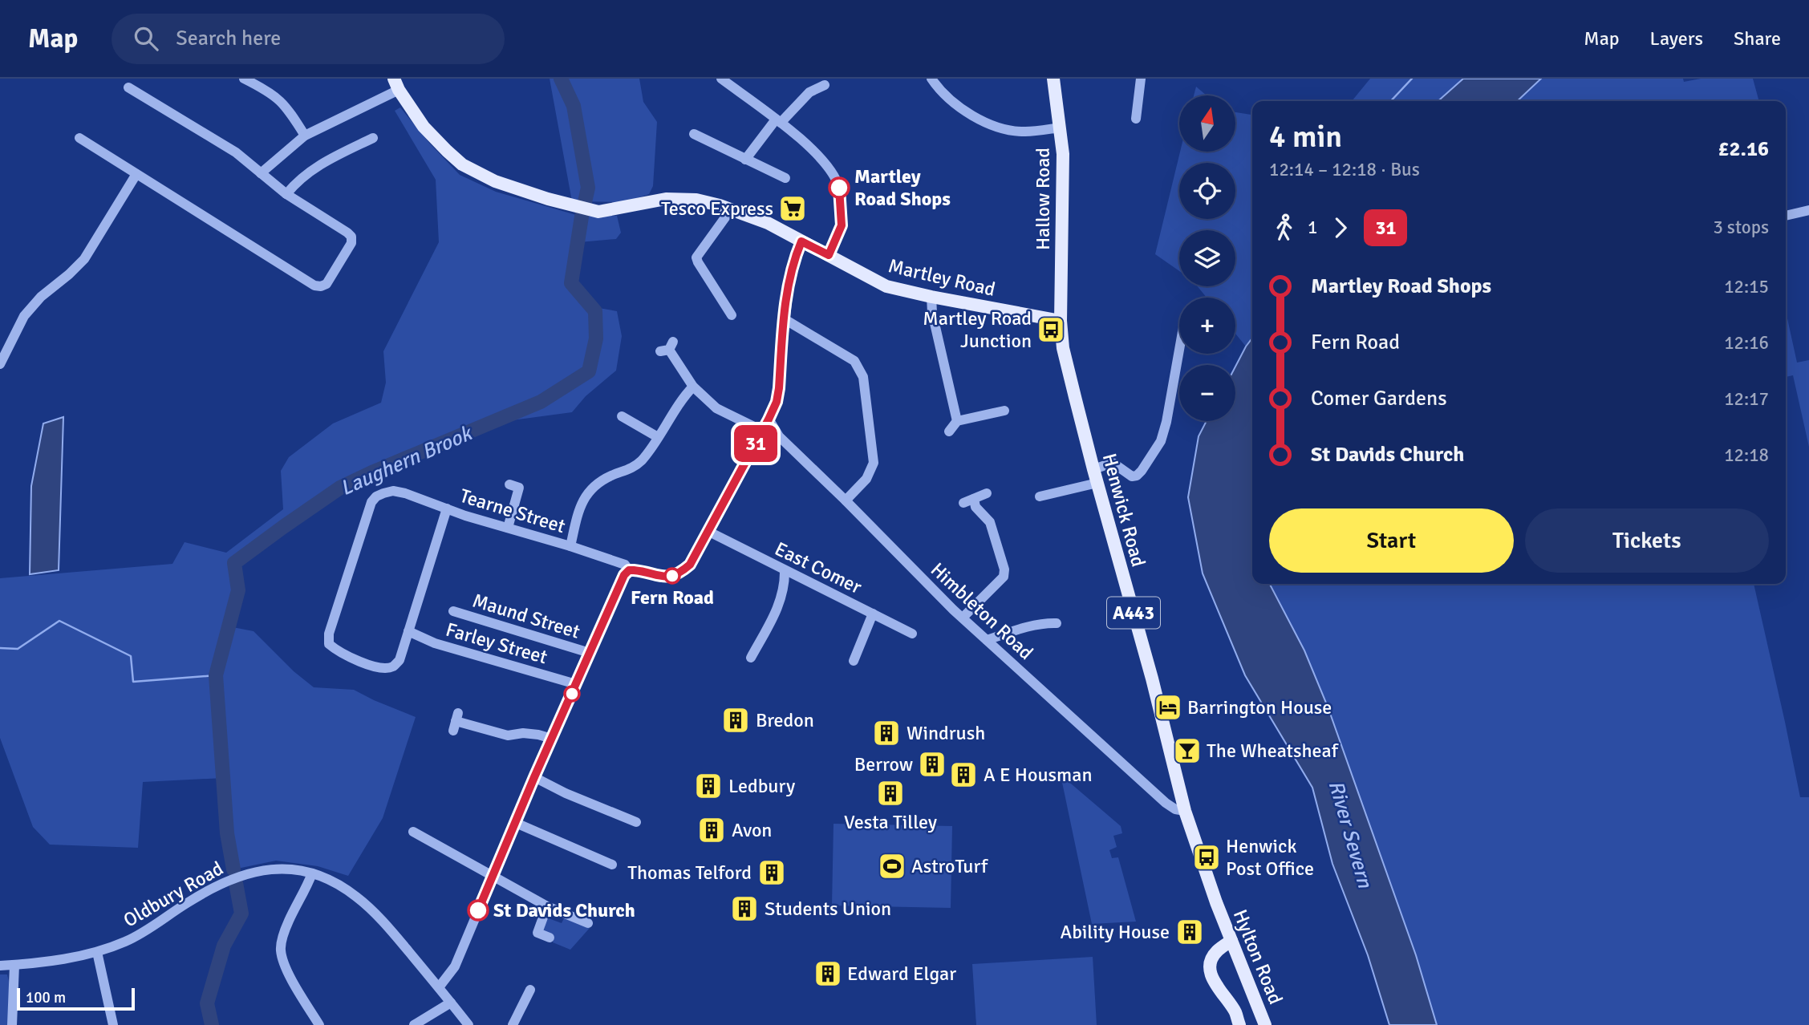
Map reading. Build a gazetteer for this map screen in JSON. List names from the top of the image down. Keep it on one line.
{"streets":{"main road":["Hallow Road","Martley Road","Henwick Road","A443","Hylton Road"],"street":["Tearne Street","East Comer","Himbleton Road","Maund Street","Farley Street","Oldbury Road"]},"crossings":[["Hallow Road","Martley Road"],["Hallow Road","Henwick Road"],["Martley Road","Henwick Road"],["Henwick Road","Himbleton Road"],["Henwick Road","Hylton Road"],["Tearne Street","Farley Street"]],"water":["Laughern Brook","River Severn"],"places":{"other":["Martley Road Shops","Fern Road","St Davids Church"],"supermarket":["Tesco Express"],"bus stop":["Martley Road Junction","Henwick Post Office"],"hotel":["Barrington House"],"building":["Bredon","Windrush","Berrow","A E Housman","Ledbury","Vesta Tilley","Avon","Thomas Telford","Students Union","Ability House","Edward Elgar"],"bar":["The Wheatsheaf"],"sports":["AstroTurf"]},"lines":["bus line 31"],"scale_bar":"100 m","north":"top","page":{"header":"Map","search":"Search here","nav":["Map","Layers","Share"],"on_map":"31","map_buttons":["+","−"],"heading":["4 min","12:14 – 12:18 · Bus","£2.16"],"legs":["1","31","3 stops"],"list":[{"name":"Martley Road Shops","value":"12:15"},{"name":"Fern Road","value":"12:16"},{"name":"Comer Gardens","value":"12:17"},{"name":"St Davids Church","value":"12:18"}],"buttons":["Start","Tickets"],"scale":"100 m"}}
